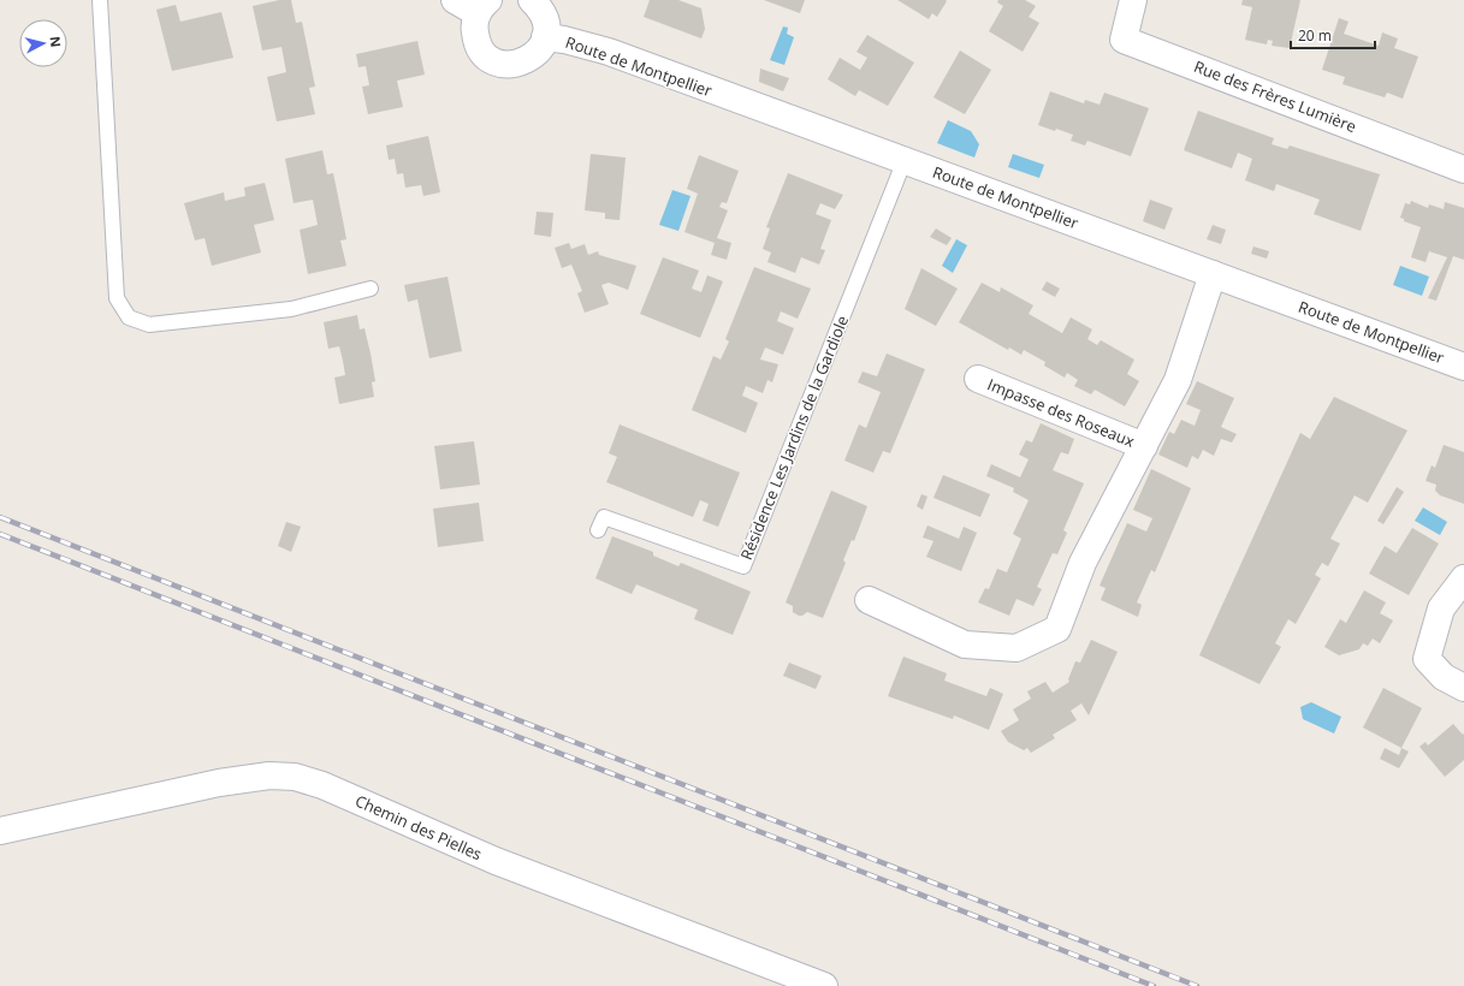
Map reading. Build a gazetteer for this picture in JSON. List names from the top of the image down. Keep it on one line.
{"streets":{"street":["Route de Montpellier","Rue des Frères Lumière","Impasse des Roseaux","Chemin des Pielles"],"lane":["Résidence Les Jardins de la Gardiole"]},"crossings":[["Route de Montpellier","Impasse des Roseaux"],["Route de Montpellier","Résidence Les Jardins de la Gardiole"]],"scale_bar":"20 m","north":"right"}
